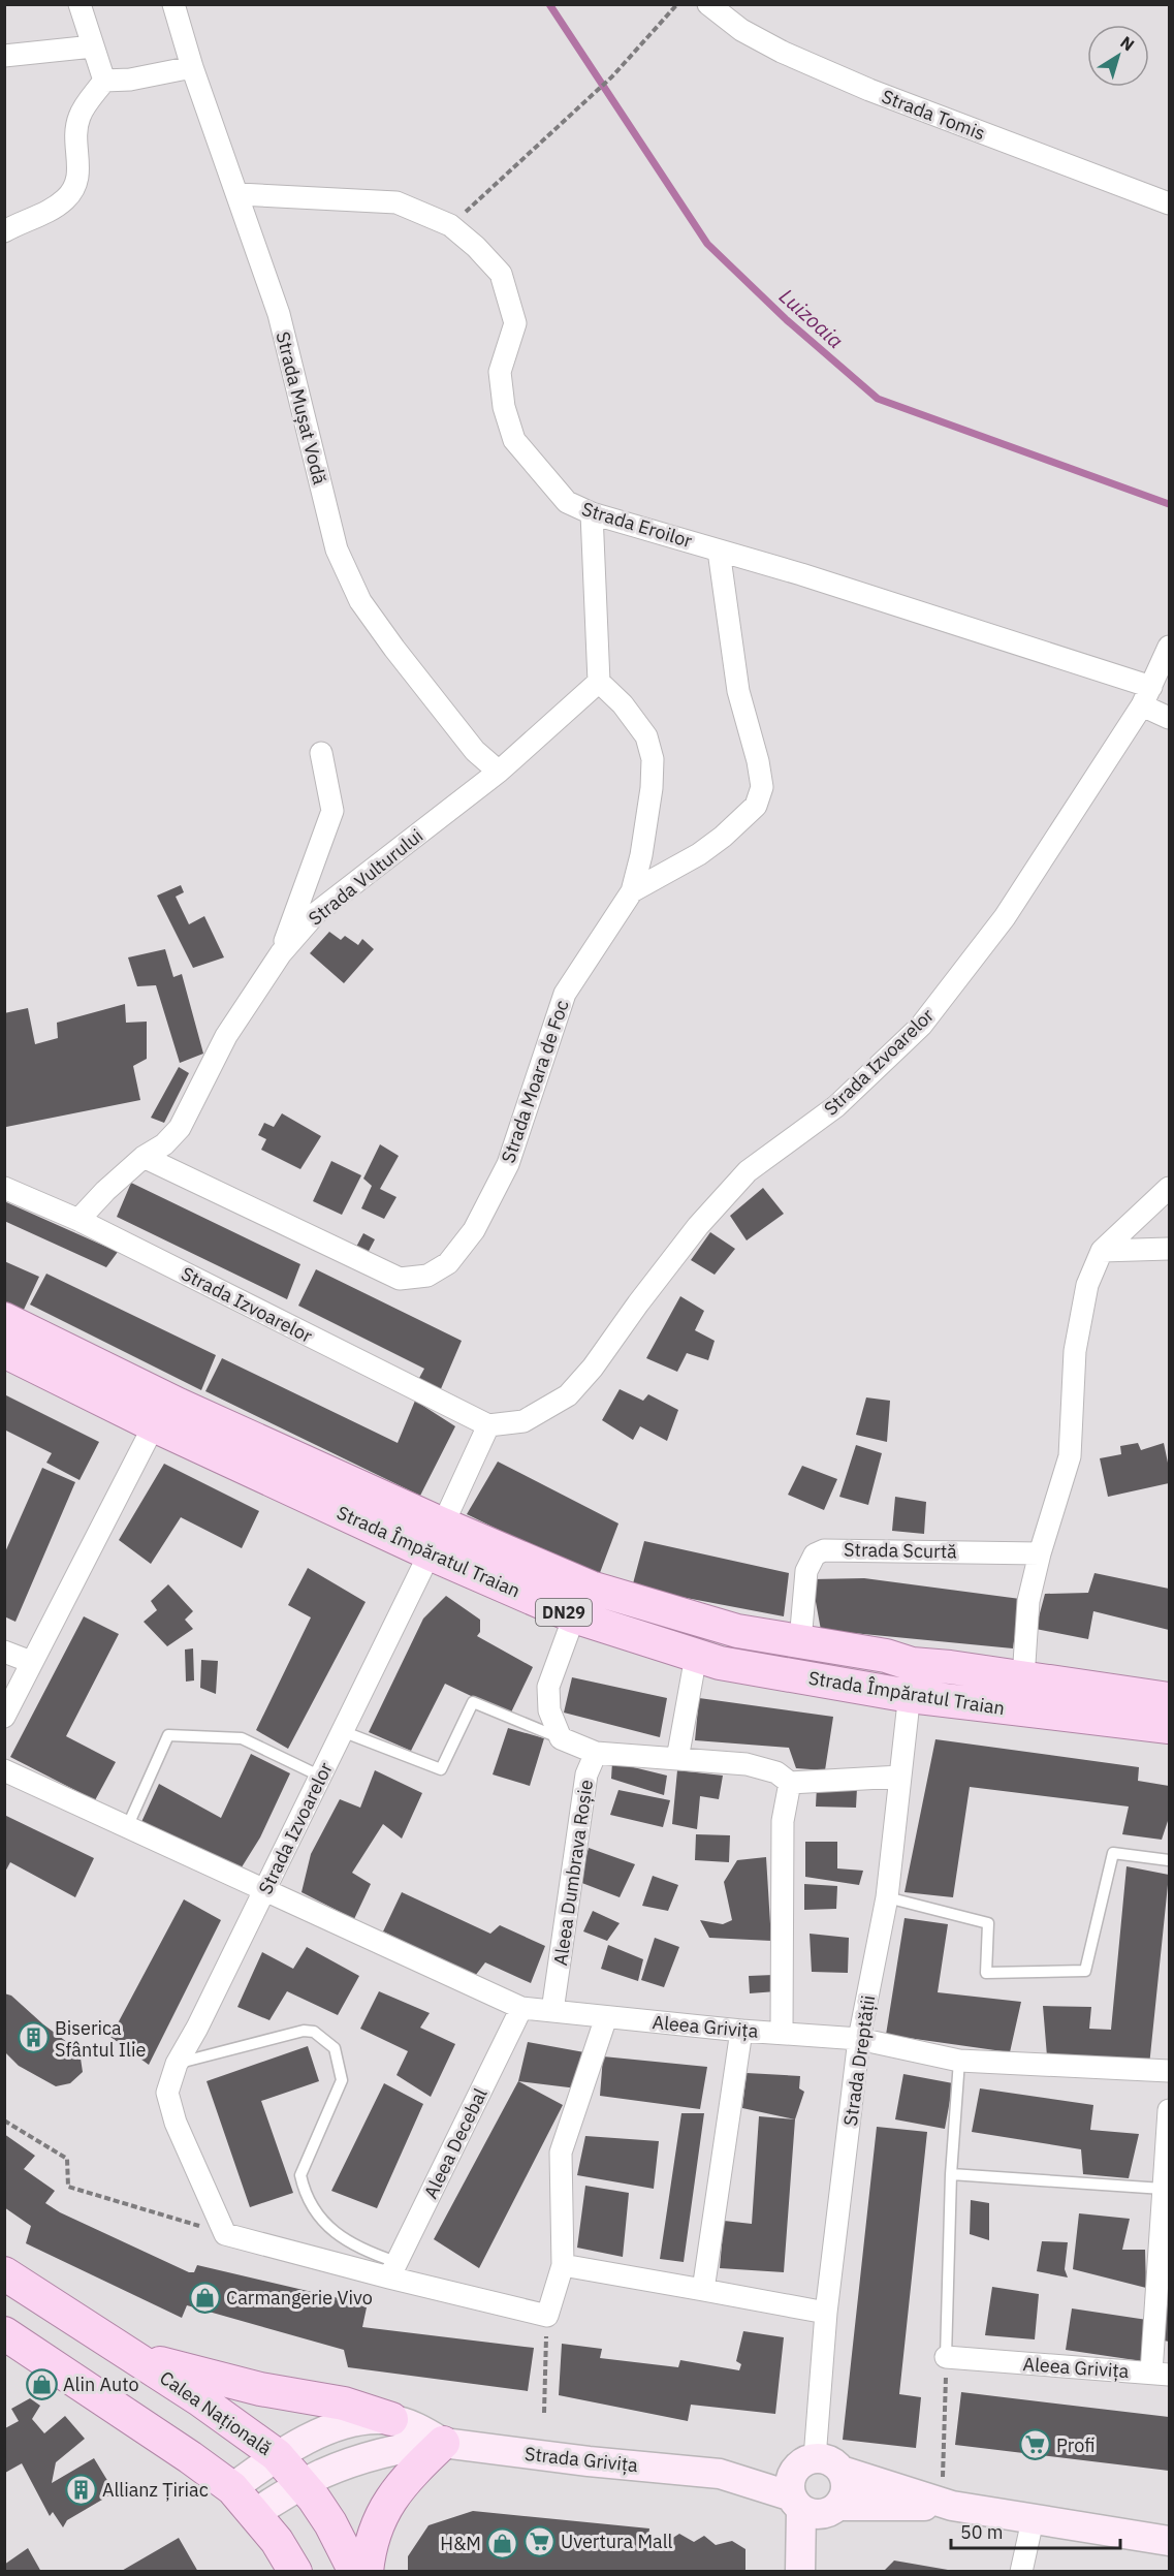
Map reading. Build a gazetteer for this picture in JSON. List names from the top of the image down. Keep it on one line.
{"streets":{"main road":["Strada Împăratul Traian","DN29","Calea Națională","Strada Grivița"],"street":["Strada Tomis","Strada Mușat Vodă","Strada Eroilor","Strada Vulturului","Strada Izvoarelor","Strada Moara de Foc","Strada Scurtă","Aleea Dumbrava Roșie","Aleea Grivița","Strada Dreptății","Aleea Decebal"]},"crossings":[["Strada Mușat Vodă","Strada Eroilor"],["Strada Mușat Vodă","Strada Vulturului"],["Strada Eroilor","Strada Izvoarelor"],["Strada Vulturului","Strada Izvoarelor"],["Strada Vulturului","Strada Moara de Foc"],["Strada Izvoarelor","Strada Împăratul Traian"],["Strada Izvoarelor","Aleea Grivița"],["Strada Scurtă","Strada Împăratul Traian"],["Strada Împăratul Traian","Strada Dreptății"],["Aleea Dumbrava Roșie","Aleea Grivița"],["Aleea Grivița","Strada Dreptății"],["Aleea Grivița","Aleea Decebal"],["Strada Dreptății","Strada Grivița"],["Calea Națională","Strada Grivița"]],"water":["Luizoaia"],"places":{"building":["Biserica Sfântul Ilie","Allianz Țiriac"],"shop":["Carmangerie Vivo","Alin Auto","H&M"],"supermarket":["Profi","Uvertura Mall"]},"scale_bar":"50 m","north":"top right"}
